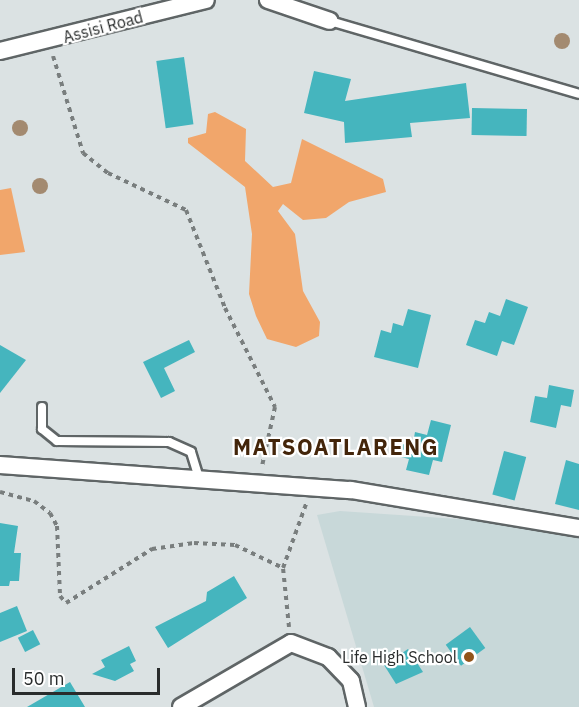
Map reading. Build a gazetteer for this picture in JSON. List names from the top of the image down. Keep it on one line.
{"streets":{"street":["Assisi Road"]},"districts":["MATSOATLARENG"],"places":["Life High School"],"scale_bar":"50 m"}
